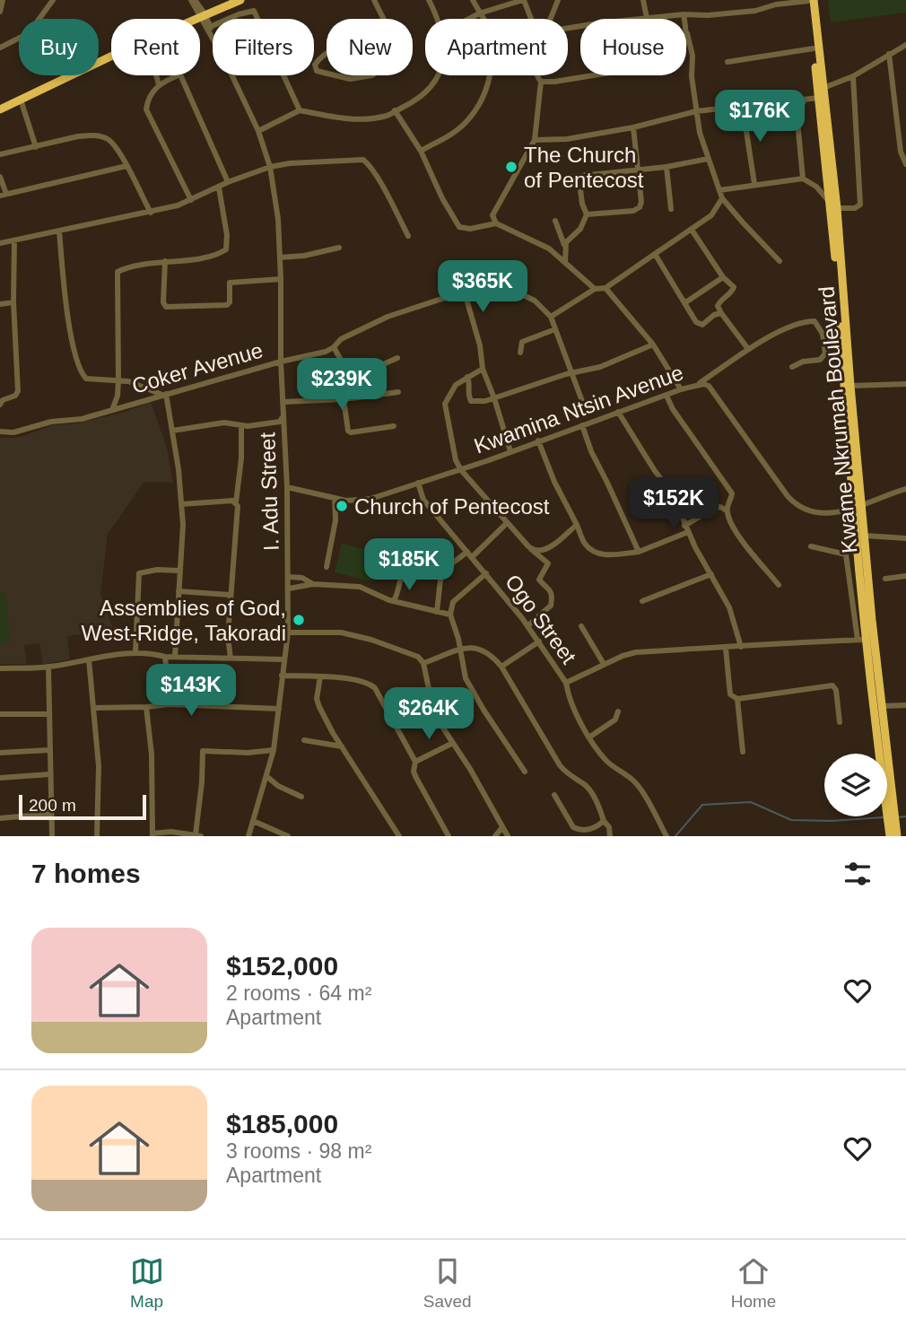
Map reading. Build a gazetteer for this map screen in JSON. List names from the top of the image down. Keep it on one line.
{"streets":{"highway":["Kwame Nkrumah Boulevard"],"street":["Coker Avenue","Kwamina Ntsin Avenue","I. Adu Street","Ogo Street"]},"crossings":[["Coker Avenue","I. Adu Street"],["Kwamina Ntsin Avenue","Kwame Nkrumah Boulevard"],["Kwamina Ntsin Avenue","I. Adu Street"],["Kwamina Ntsin Avenue","Ogo Street"],["Kwame Nkrumah Boulevard","Ogo Street"]],"places":["The Church of Pentecost","Church of Pentecost","Assemblies of God, West-Ridge, Takoradi"],"scale_bar":"200 m","page":{"chip":["Buy","Rent","Filters","New","Apartment","House"],"price":["$176K","$365K","$239K","$152K","$185K","$143K","$264K"],"scale":"200 m","heading":"7 homes","list":[{"name":"$152,000","note":"2 rooms · 64 m² · Apartment"},{"name":"$185,000","note":"3 rooms · 98 m² · Apartment"}],"tabs":["Map","Saved","Home"]}}
